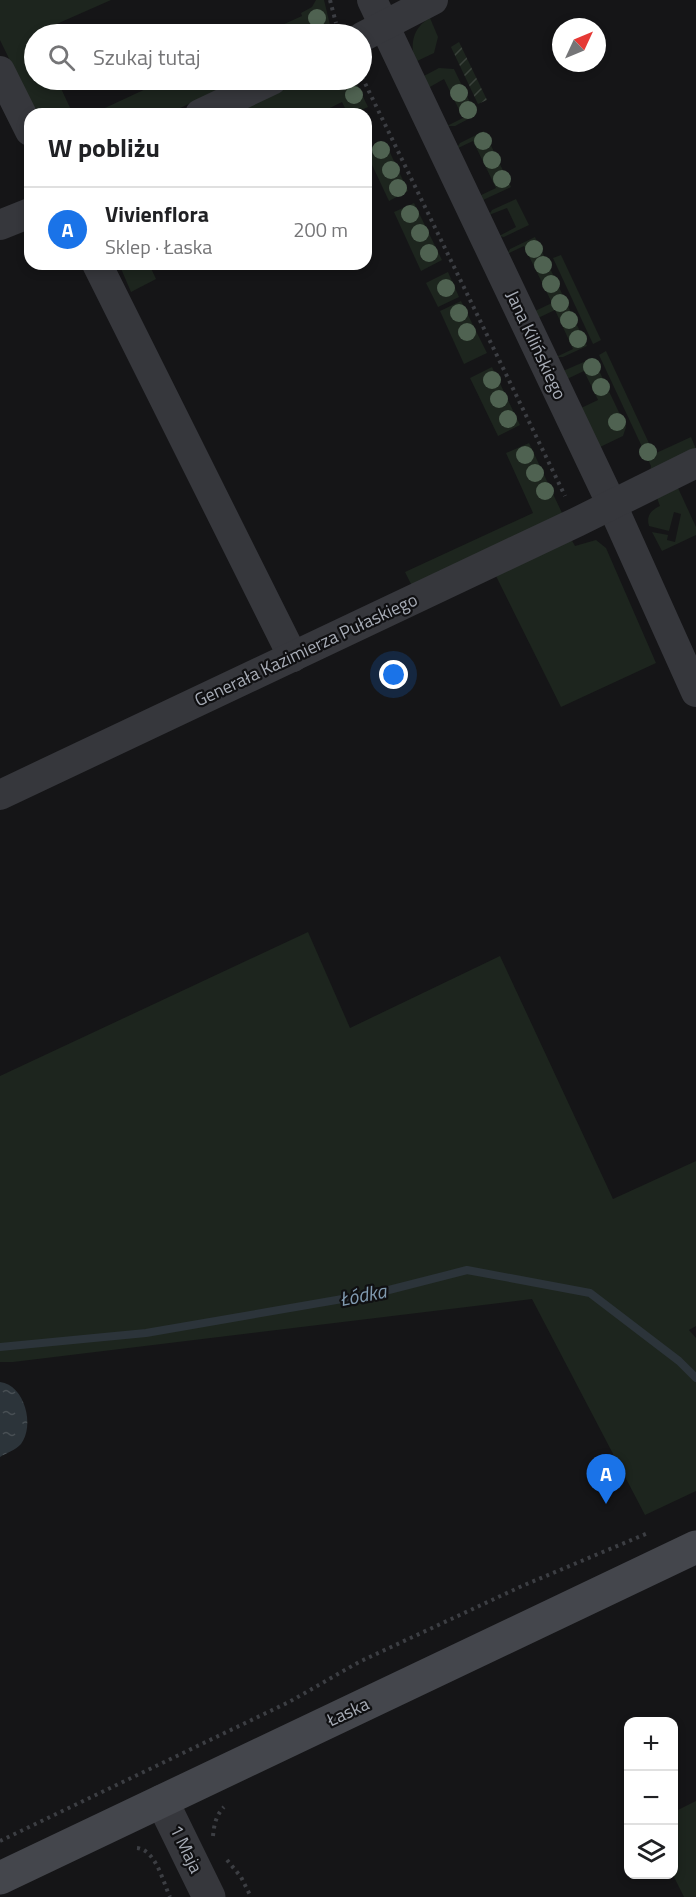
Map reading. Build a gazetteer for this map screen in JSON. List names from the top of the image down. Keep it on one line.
{"streets":{"main road":["Łaska"],"street":["Jana Kilińskiego","Generała Kazimierza Pułaskiego","1 Maja"]},"crossings":[["Jana Kilińskiego","Generała Kazimierza Pułaskiego"],["Łaska","1 Maja"]],"water":["Łódka"],"north":"top right","page":{"search":"Szukaj tutaj","heading":"W pobliżu","list":[{"mark":"A","name":"Vivienflora","note":"Sklep · Łaska","value":"200 m"}],"pins":"A","map_buttons":["+","−"]}}
